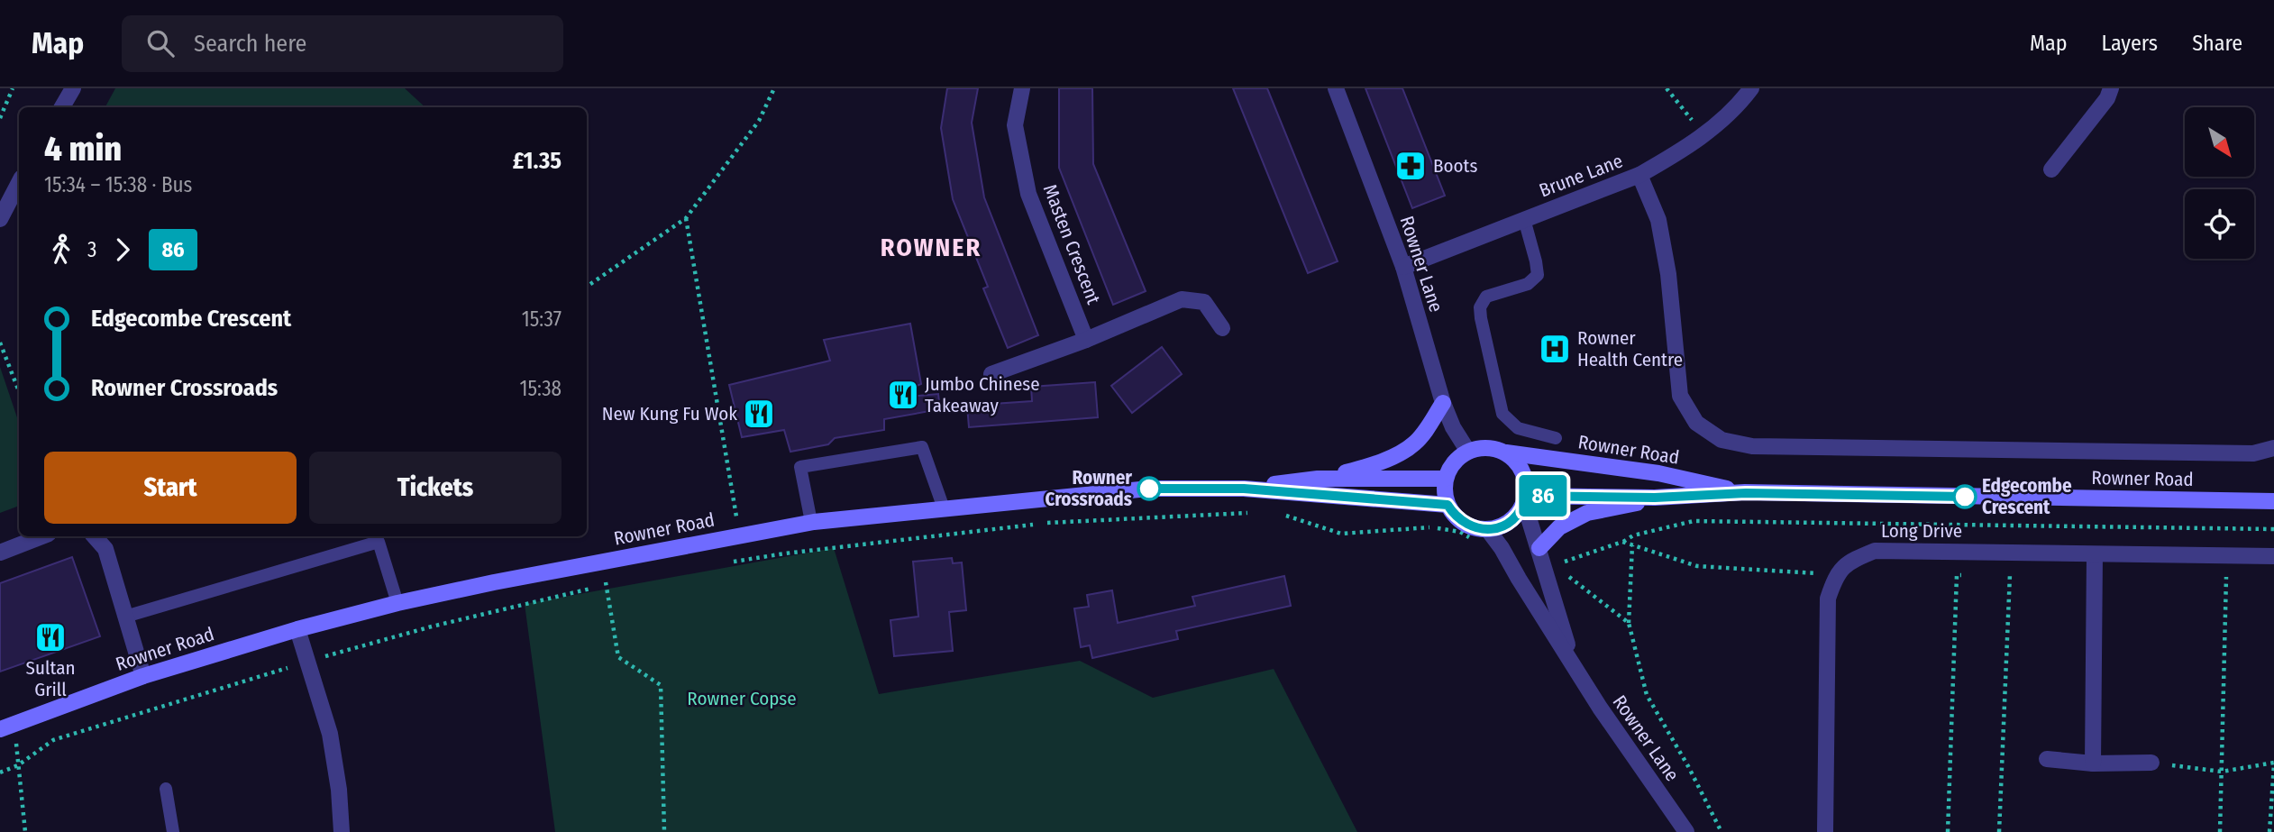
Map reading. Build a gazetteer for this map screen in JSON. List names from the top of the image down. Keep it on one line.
{"streets":{"main road":["Rowner Road"],"street":["Brune Lane","Masten Crescent","Rowner Lane","Long Drive"]},"crossings":[["Brune Lane","Rowner Lane"],["Rowner Lane","Rowner Road"]],"districts":["ROWNER"],"parks":["Rowner Copse"],"places":{"pharmacy":["Boots"],"hospital":["Rowner Health Centre"],"restaurant":["Jumbo Chinese Takeaway","New Kung Fu Wok","Sultan Grill"],"other":["Rowner Crossroads","Edgecombe Crescent"]},"lines":["bus line 86"],"north":"bottom right","page":{"header":"Map","search":"Search here","nav":["Map","Layers","Share"],"on_map":"86","heading":["4 min","15:34 – 15:38 · Bus","£1.35"],"legs":["3","86"],"list":[{"name":"Edgecombe Crescent","value":"15:37"},{"name":"Rowner Crossroads","value":"15:38"}],"buttons":["Start","Tickets"]}}
